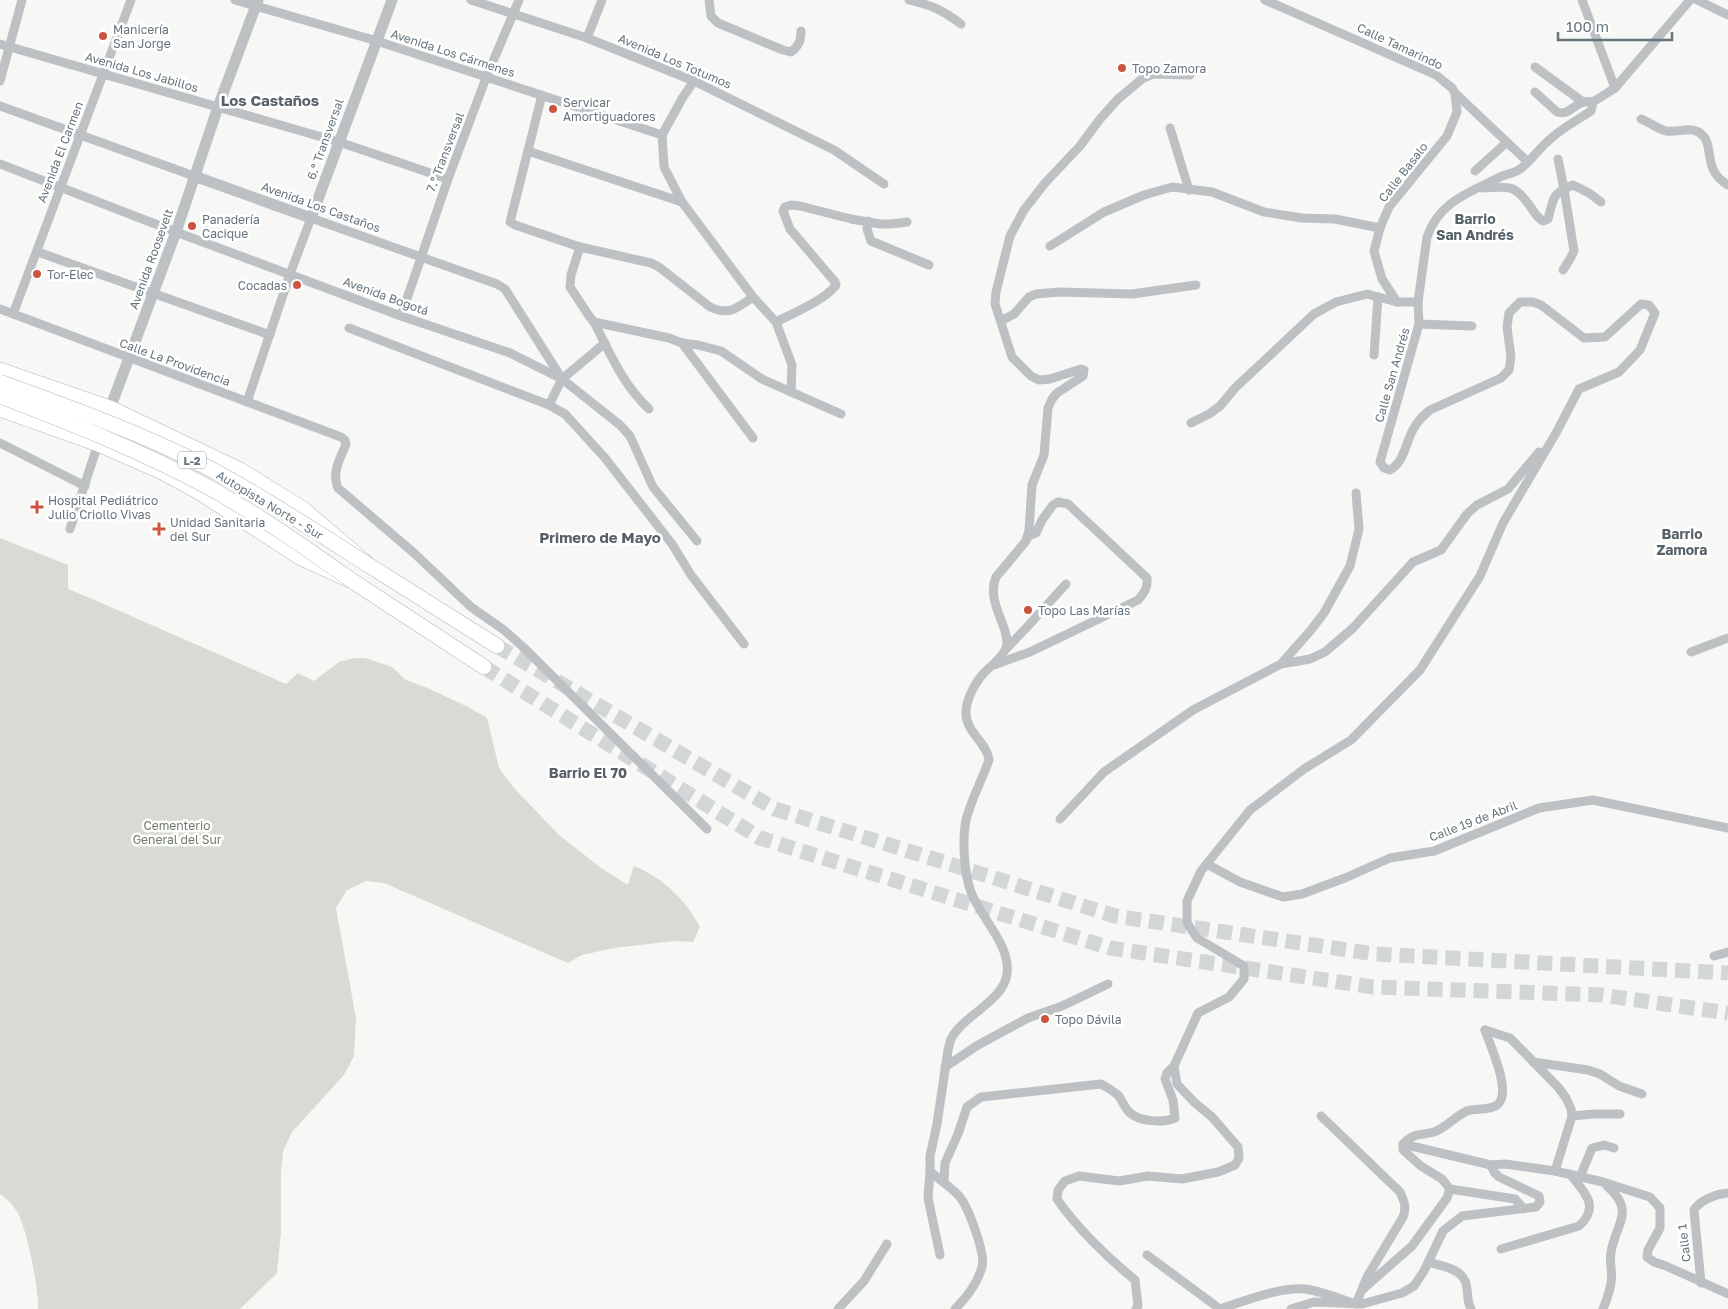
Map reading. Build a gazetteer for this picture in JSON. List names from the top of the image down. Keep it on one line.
{"streets":{"highway":["L-2","Autopista Norte - Sur"],"street":["Calle Tamarindo","Avenida Los Cármenes","Avenida Los Totumos","Avenida Los Jabillos","6.° Transversal","Avenida El Carmen","7.° Transversal","Calle Basalo","Avenida Los Castaños","Avenida Roosevelt","Avenida Bogotá","Calle La Providencia","Calle San Andrés","Calle 19 de Abril","Calle 1"]},"crossings":[["Calle Tamarindo","Calle Basalo"],["Calle Tamarindo","Calle San Andrés"],["Avenida Los Cármenes","6.° Transversal"],["Avenida Los Cármenes","7.° Transversal"],["Avenida Los Cármenes","Avenida Roosevelt"],["Avenida Los Totumos","7.° Transversal"],["Avenida Los Jabillos","6.° Transversal"],["Avenida Los Jabillos","Avenida El Carmen"],["Avenida Los Jabillos","7.° Transversal"],["Avenida Los Jabillos","Avenida Roosevelt"],["6.° Transversal","Avenida Los Castaños"],["6.° Transversal","Avenida Bogotá"],["6.° Transversal","Calle La Providencia"],["Avenida El Carmen","Avenida Los Castaños"],["Avenida El Carmen","Avenida Bogotá"],["Avenida El Carmen","Calle La Providencia"],["7.° Transversal","Avenida Los Castaños"],["7.° Transversal","Avenida Bogotá"],["Avenida Los Castaños","Avenida Roosevelt"],["Avenida Los Castaños","Avenida Bogotá"],["Avenida Roosevelt","Avenida Bogotá"],["Avenida Roosevelt","Calle La Providencia"]],"districts":["Los Castaños","Barrio San Andrés","Barrio Zamora","Primero de Mayo","Barrio El 70"],"parks":["Cementerio General del Sur"],"places":{"other":["Manicería San Jorge","Topo Zamora","Servicar Amortiguadores","Panadería Cacique","Tor-Elec","Cocadas","Topo Las Marías","Topo Dávila"],"health":["Hospital Pediátrico Julio Criollo Vivas","Unidad Sanitaria del Sur"]},"scale_bar":"100 m"}
